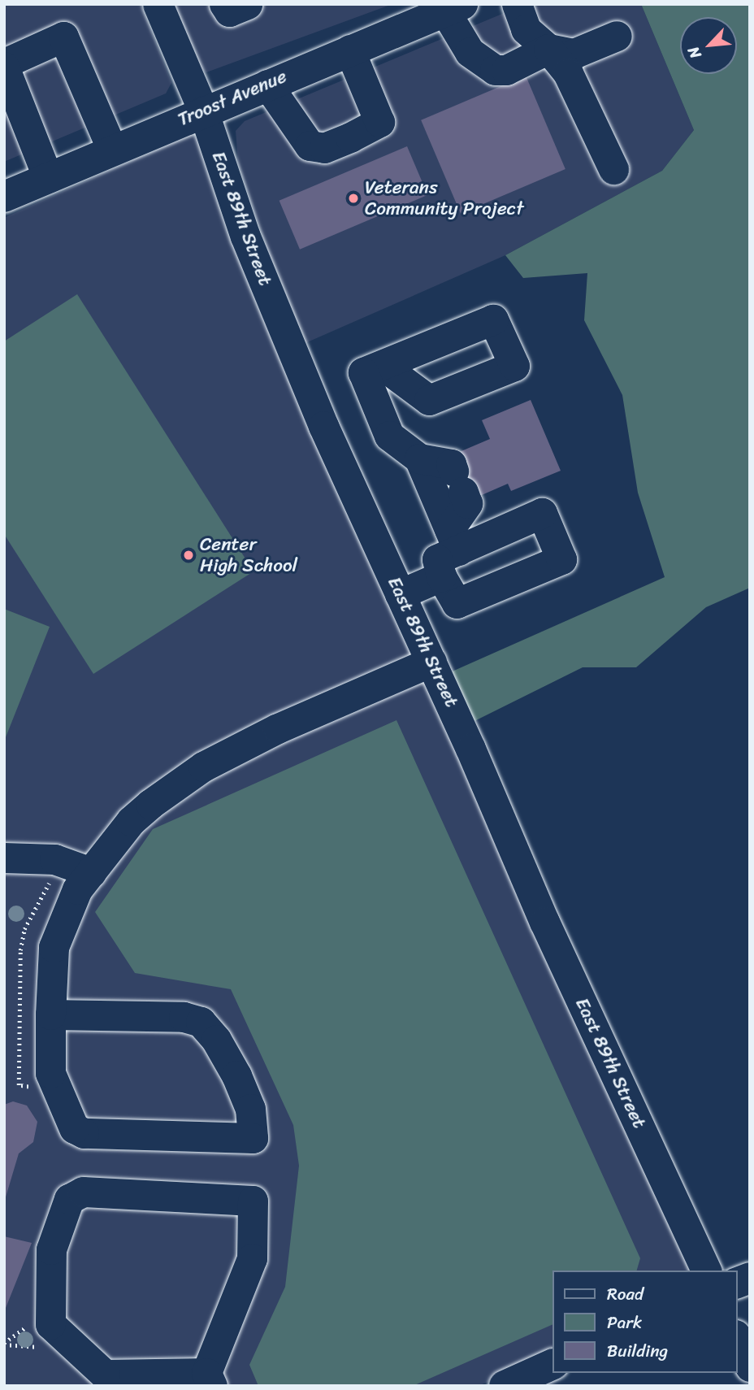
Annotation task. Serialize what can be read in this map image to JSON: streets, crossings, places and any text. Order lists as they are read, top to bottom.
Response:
{
  "streets": {
    "main road": ["Troost Avenue"],
    "street": ["East 89th Street"]
  },
  "crossings": [
    ["Troost Avenue", "East 89th Street"]
  ],
  "places": ["Veterans Community Project", "Center High School"],
  "legend": ["Road", "Park", "Building"],
  "north": "bottom left"
}
